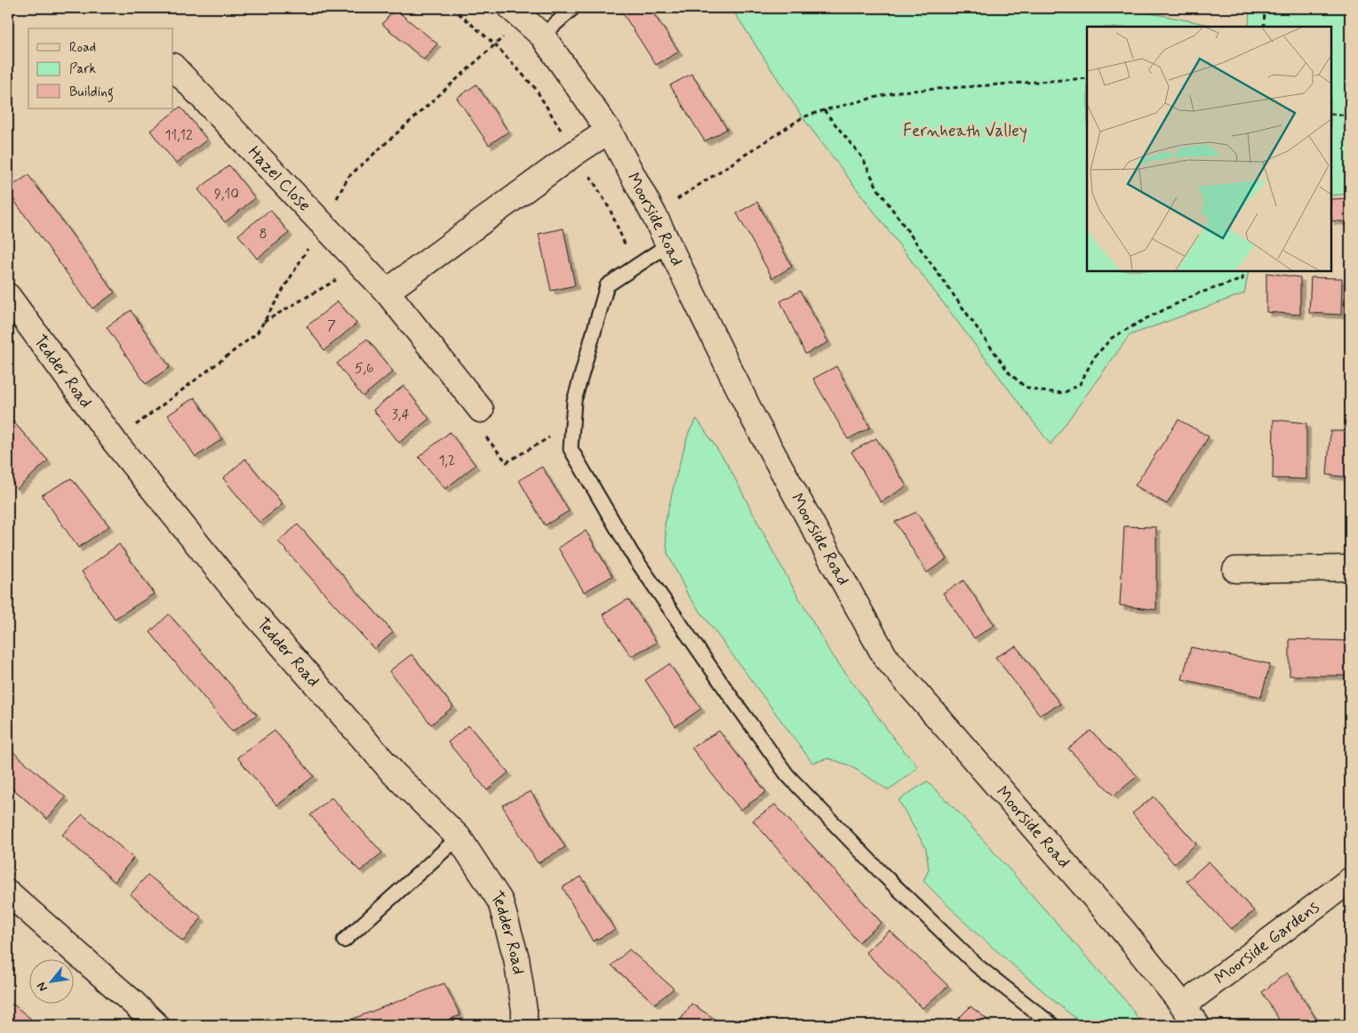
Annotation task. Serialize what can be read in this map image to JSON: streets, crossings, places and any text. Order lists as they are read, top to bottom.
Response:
{
  "streets": {
    "street": [
      "Hazel Close",
      "Moorside Road",
      "Tedder Road",
      "Moorside Gardens"
    ]
  },
  "crossings": [
    ["Moorside Road", "Moorside Gardens"]
  ],
  "parks": ["Fernheath Valley"],
  "house_numbers": [
    "11,12",
    "9,10",
    "8",
    "7",
    "5,6",
    "3,4",
    "1,2"
  ],
  "legend": ["Road", "Park", "Building"],
  "north": "bottom left"
}
